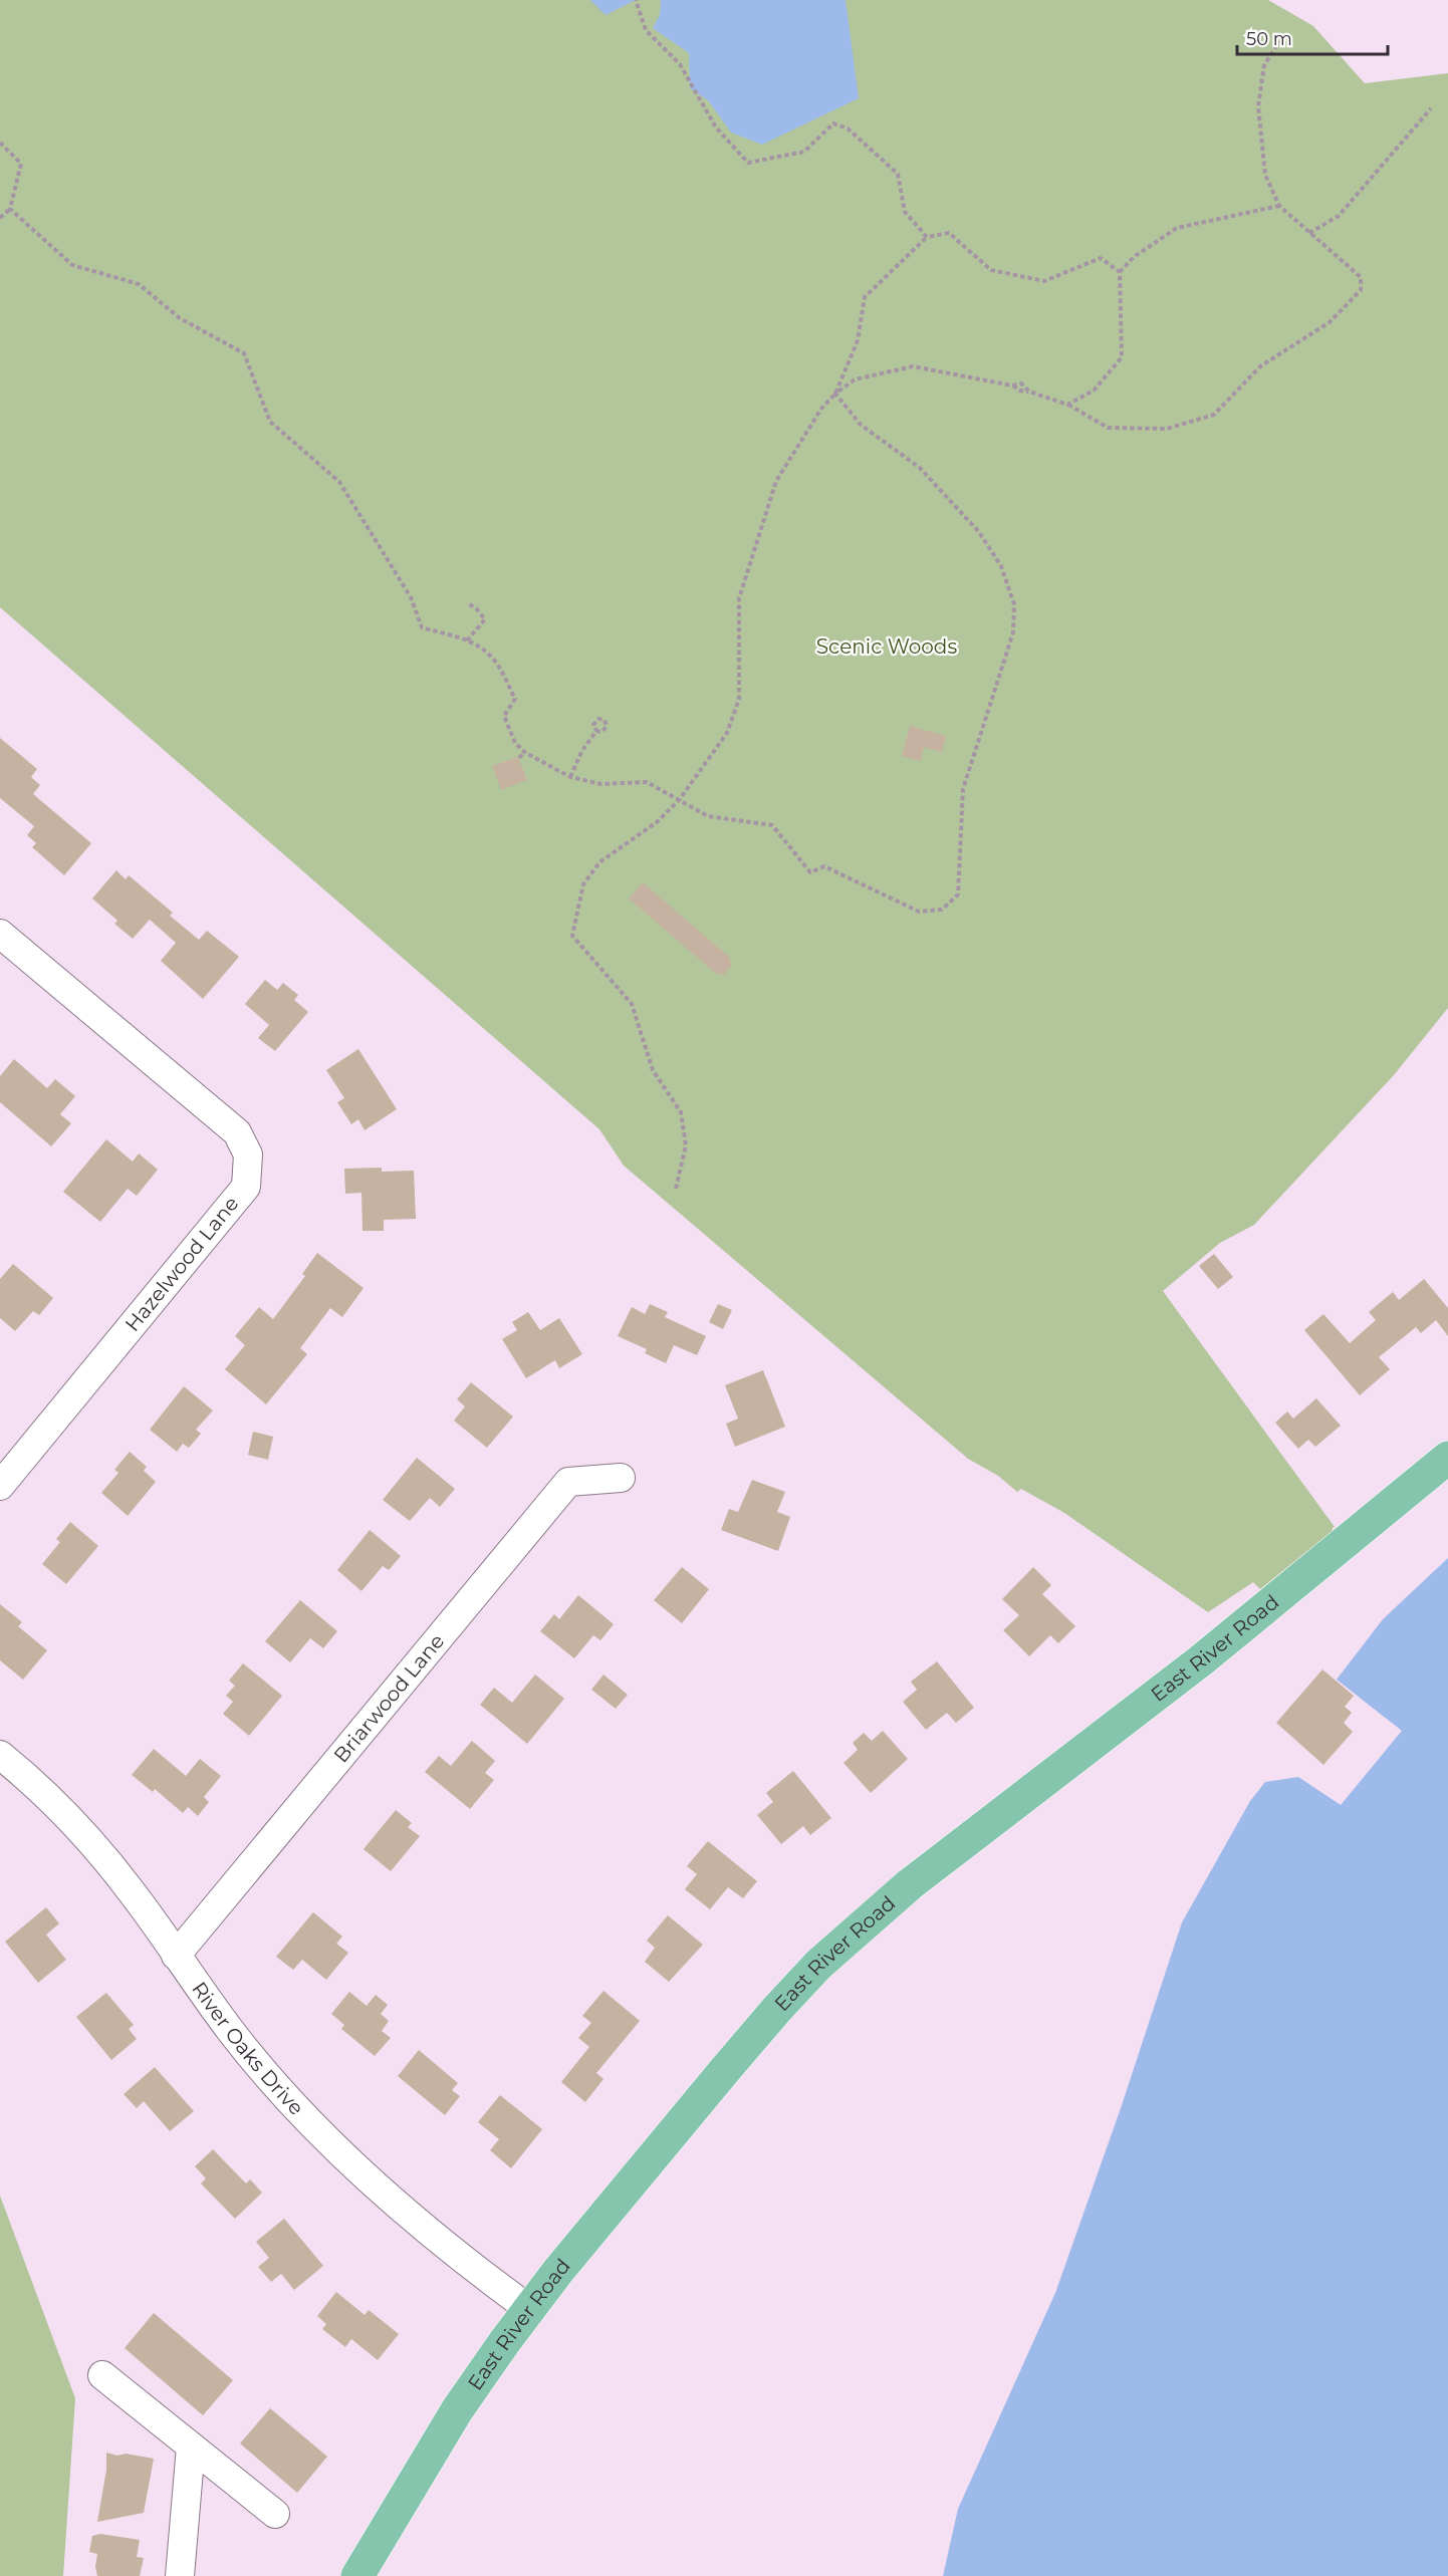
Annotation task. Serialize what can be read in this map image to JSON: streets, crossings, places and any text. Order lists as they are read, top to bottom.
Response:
{
  "streets": {
    "main road": ["East River Road"],
    "street": ["Hazelwood Lane", "Briarwood Lane", "River Oaks Drive"]
  },
  "crossings": [
    ["East River Road", "River Oaks Drive"],
    ["Briarwood Lane", "River Oaks Drive"]
  ],
  "parks": ["Scenic Woods"],
  "scale_bar": "50 m"
}
